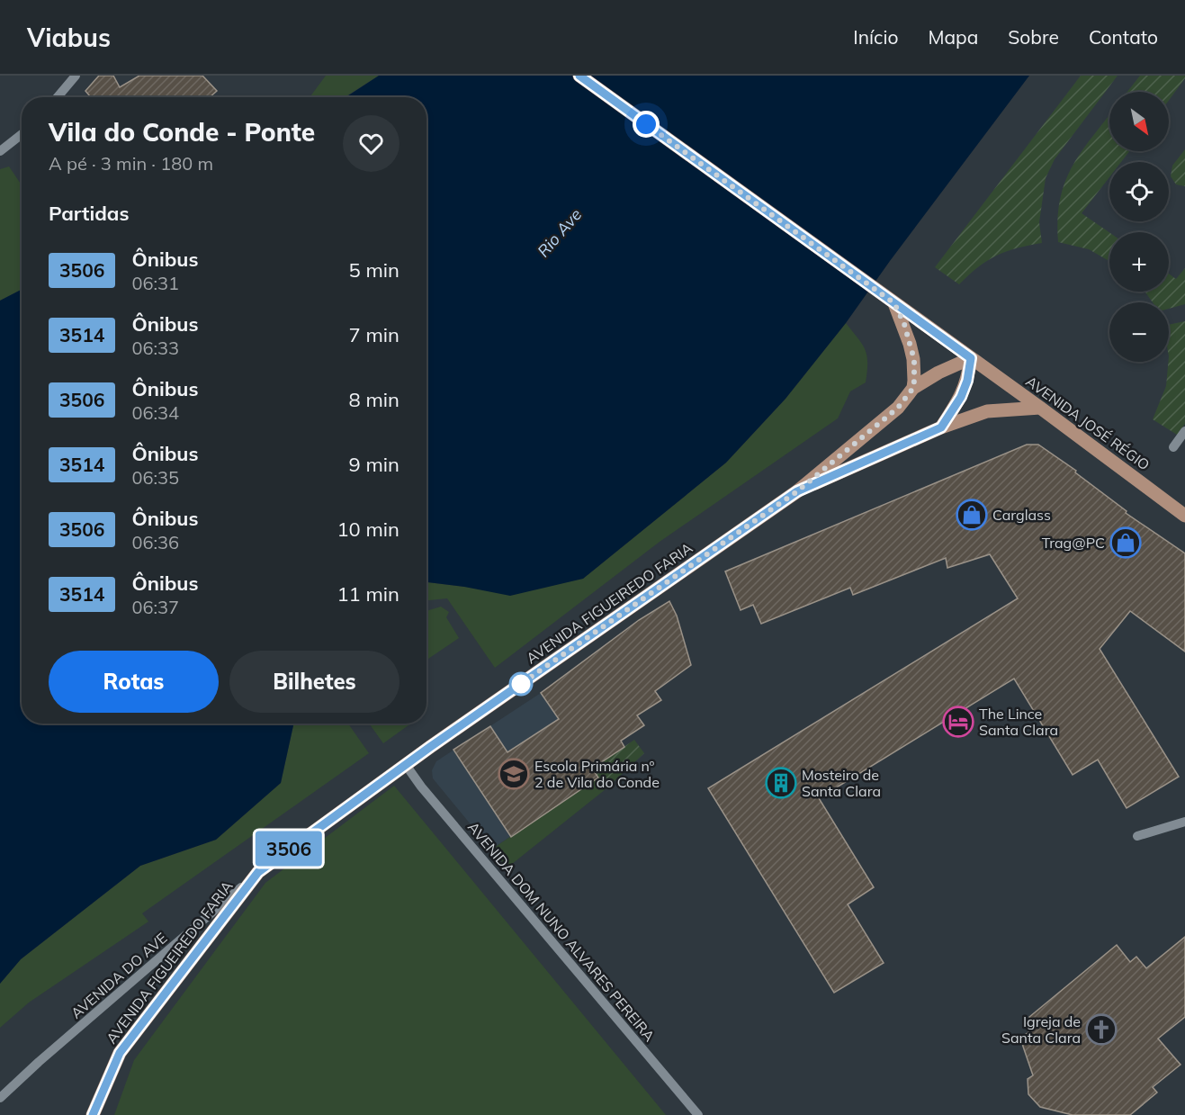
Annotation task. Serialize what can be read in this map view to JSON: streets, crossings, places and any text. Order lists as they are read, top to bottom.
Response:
{
  "streets": {
    "main road": ["AVENIDA JOSÉ RÉGIO", "AVENIDA FIGUEIREDO FARIA"],
    "street": ["AVENIDA DOM NUNO ALVARES PEREIRA", "AVENIDA DO AVE"]
  },
  "crossings": [
    ["AVENIDA JOSÉ RÉGIO", "AVENIDA FIGUEIREDO FARIA"],
    ["AVENIDA FIGUEIREDO FARIA", "AVENIDA DOM NUNO ALVARES PEREIRA"],
    ["AVENIDA FIGUEIREDO FARIA", "AVENIDA DO AVE"]
  ],
  "water": ["Rio Ave"],
  "places": {
    "shop": ["Carglass", "Trag@PC"],
    "hotel": ["The Lince Santa Clara"],
    "school or university": ["Escola Primária nº 2 de Vila do Conde"],
    "building": ["Mosteiro de Santa Clara"],
    "church": ["Igreja de Santa Clara"]
  },
  "lines": ["bus line 3506"],
  "north": "bottom right",
  "page": {
    "header": "Viabus",
    "nav": [
      "Início",
      "Mapa",
      "Sobre",
      "Contato"
    ],
    "on_map": "3506",
    "map_buttons": ["+", "−"],
    "heading": [
      ["Vila do Conde - Ponte", "A pé · 3 min · 180 m"],
      "Partidas"
    ],
    "list": [
      {
        "mark": "3506",
        "name": "Ônibus",
        "note": "06:31",
        "value": "5 min"
      },
      {
        "mark": "3514",
        "name": "Ônibus",
        "note": "06:33",
        "value": "7 min"
      },
      {
        "mark": "3506",
        "name": "Ônibus",
        "note": "06:34",
        "value": "8 min"
      },
      {
        "mark": "3514",
        "name": "Ônibus",
        "note": "06:35",
        "value": "9 min"
      },
      {
        "mark": "3506",
        "name": "Ônibus",
        "note": "06:36",
        "value": "10 min"
      },
      {
        "mark": "3514",
        "name": "Ônibus",
        "note": "06:37",
        "value": "11 min"
      }
    ],
    "buttons": ["Rotas", "Bilhetes"]
  }
}
